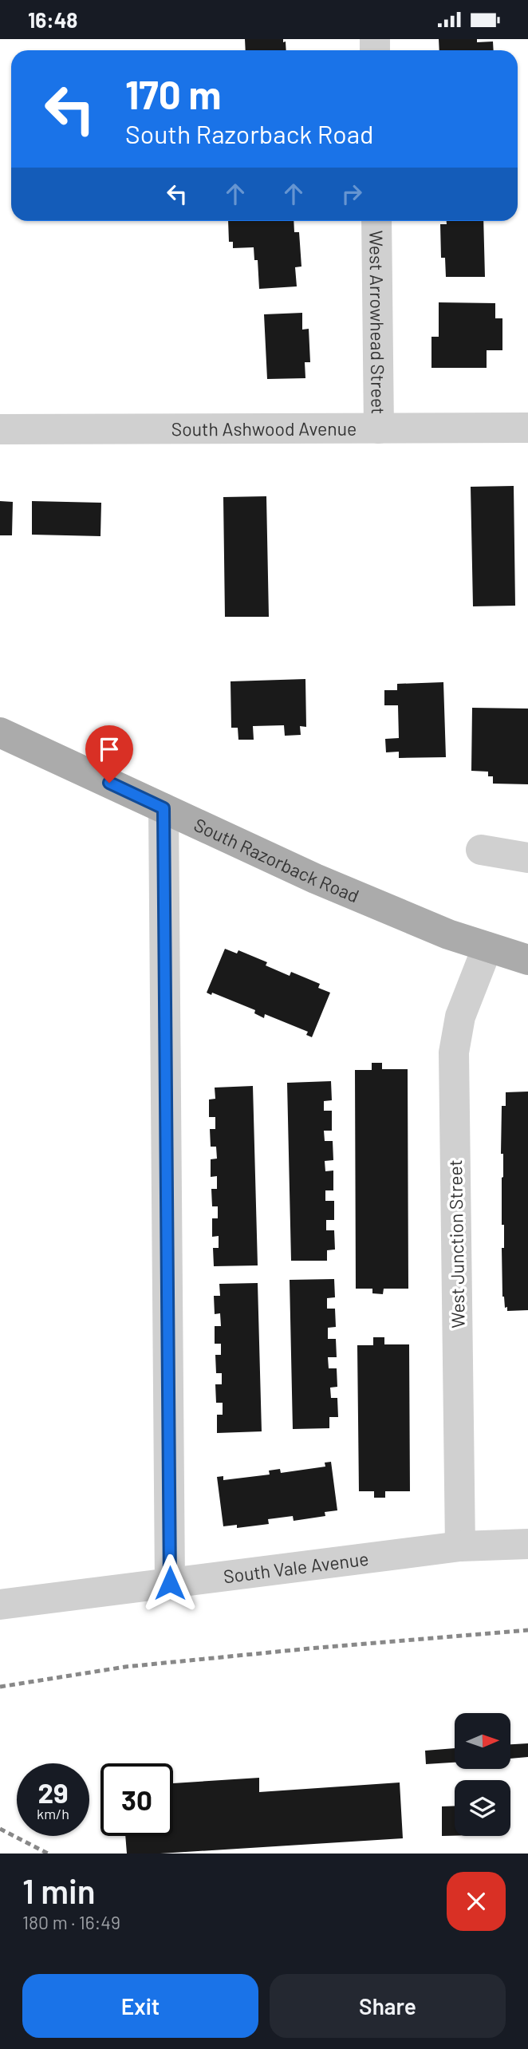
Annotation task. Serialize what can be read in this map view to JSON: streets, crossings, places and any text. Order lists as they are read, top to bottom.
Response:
{
  "streets": {
    "main road": ["South Razorback Road"],
    "street": [
      "West Arrowhead Street",
      "South Ashwood Avenue",
      "West Junction Street",
      "South Vale Avenue"
    ]
  },
  "crossings": [
    ["West Arrowhead Street", "South Ashwood Avenue"],
    ["South Razorback Road", "West Junction Street"],
    ["West Junction Street", "South Vale Avenue"]
  ],
  "north": "right",
  "page": {
    "status": "16:48",
    "turn": ["170 m", "South Razorback Road"],
    "speed": "29 km/h",
    "limit": "30",
    "heading": ["1 min", "180 m · 16:49"],
    "buttons": ["Exit", "Share"]
  }
}
